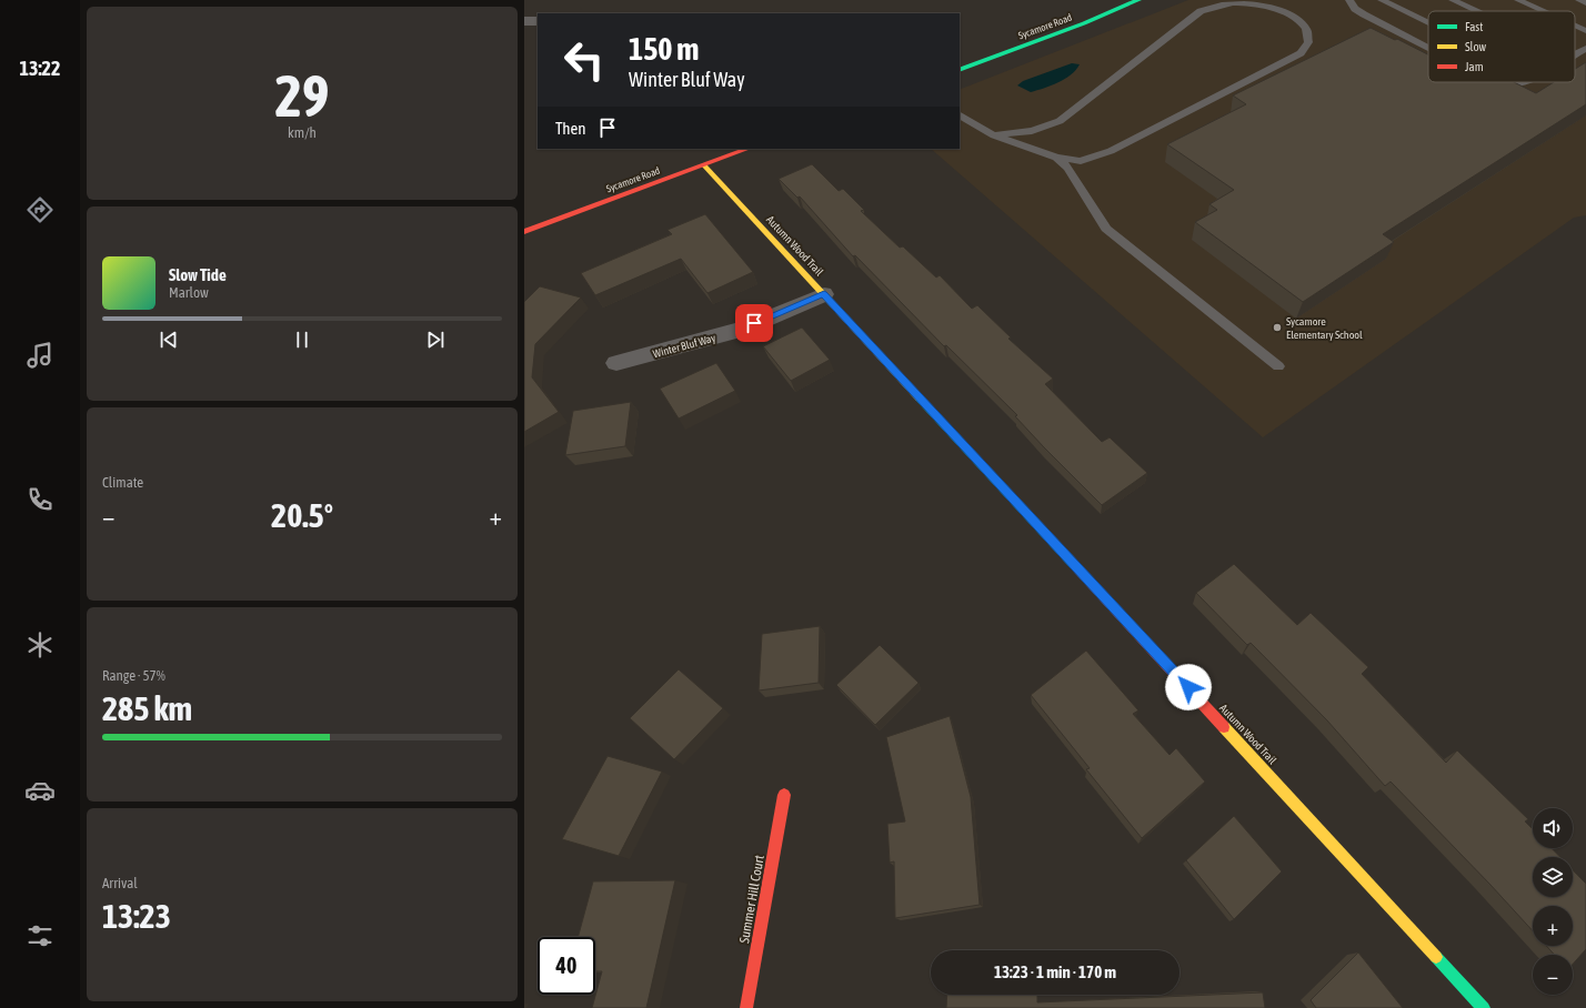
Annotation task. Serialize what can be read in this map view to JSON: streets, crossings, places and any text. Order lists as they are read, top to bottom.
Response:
{
  "streets": {
    "street": [
      "Sycamore Road",
      "Autumn Wood Trail",
      "Winter Bluf Way",
      "Summer Hill Court"
    ]
  },
  "crossings": [
    ["Sycamore Road", "Autumn Wood Trail"],
    ["Autumn Wood Trail", "Winter Bluf Way"]
  ],
  "places": ["Sycamore Elementary School"],
  "legend": ["Fast", "Slow", "Jam"],
  "page": {
    "tabs": "13:22",
    "tile": [
      ["29", "km/h"],
      "Climate",
      ["Range · 57%", "285 km"],
      ["Arrival", "13:23"]
    ],
    "turn": ["150 m", "Winter Bluf Way"],
    "then": "Then",
    "song": ["Slow Tide", "Marlow"],
    "heat": ["−", "20.5°", "+"],
    "map_buttons": ["+", "−"],
    "limit": "40",
    "trip": "13:23 · 1 min · 170 m"
  }
}
